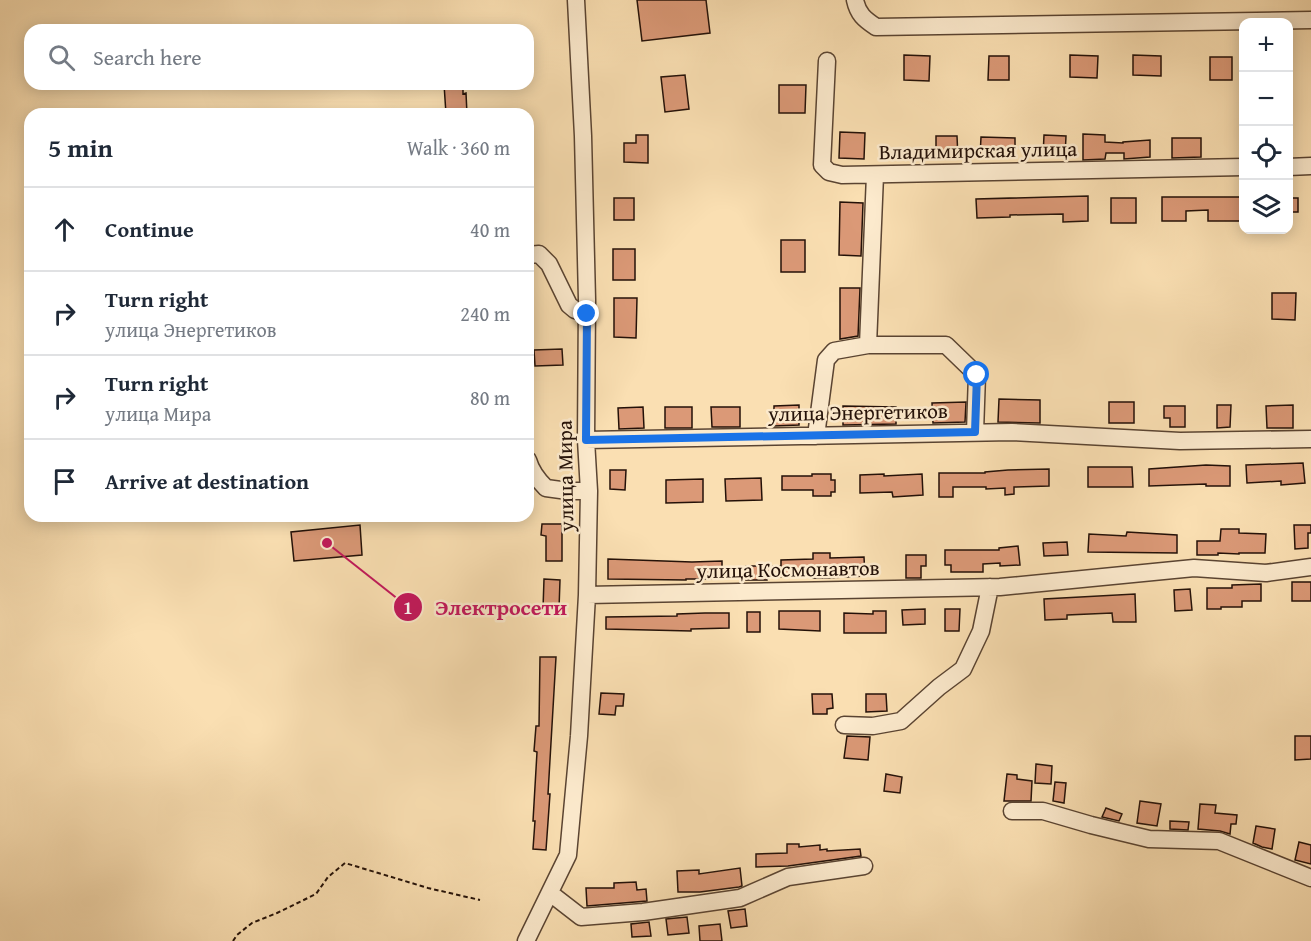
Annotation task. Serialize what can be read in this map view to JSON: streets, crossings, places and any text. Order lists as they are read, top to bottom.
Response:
{
  "streets": {
    "street": [
      "Владимирская улица",
      "улица Энергетиков",
      "улица Мира",
      "улица Космонавтов"
    ]
  },
  "crossings": [
    ["улица Энергетиков", "улица Мира"],
    ["улица Мира", "улица Космонавтов"]
  ],
  "places": ["Электросети"],
  "page": {
    "map_buttons": ["+", "−"],
    "search": "Search here",
    "heading": ["5 min", "Walk · 360 m"],
    "list": [
      ["Continue", "40 m"],
      ["Turn right", "улица Энергетиков", "240 m"],
      ["Turn right", "улица Мира", "80 m"],
      "Arrive at destination"
    ]
  }
}
